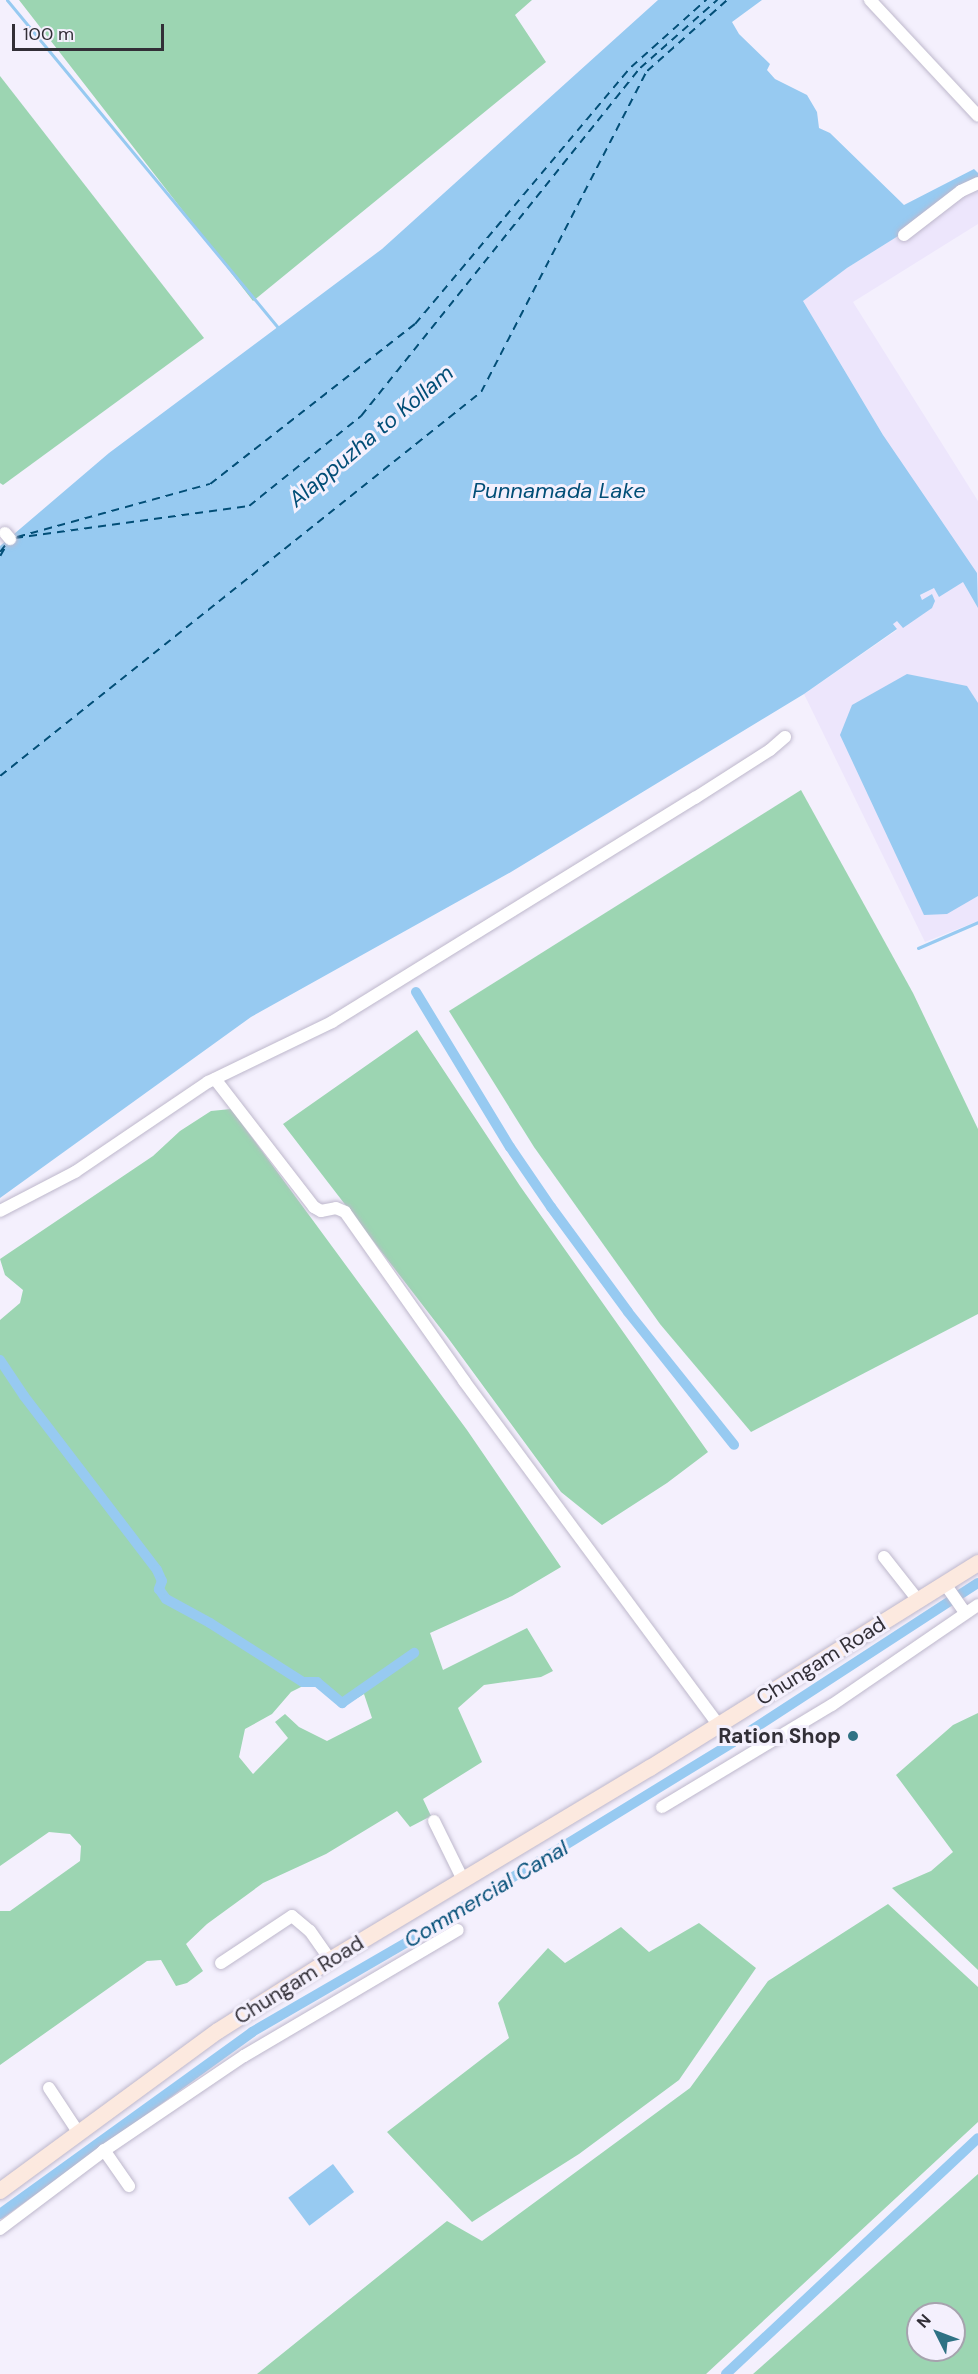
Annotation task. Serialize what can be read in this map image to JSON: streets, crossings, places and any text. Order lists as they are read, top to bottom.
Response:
{
  "streets": {
    "main road": ["Chungam Road"]
  },
  "water": ["Alappuzha to Kollam", "Punnamada Lake", "Commercial Canal"],
  "places": ["Ration Shop"],
  "scale_bar": "100 m",
  "north": "top left"
}
